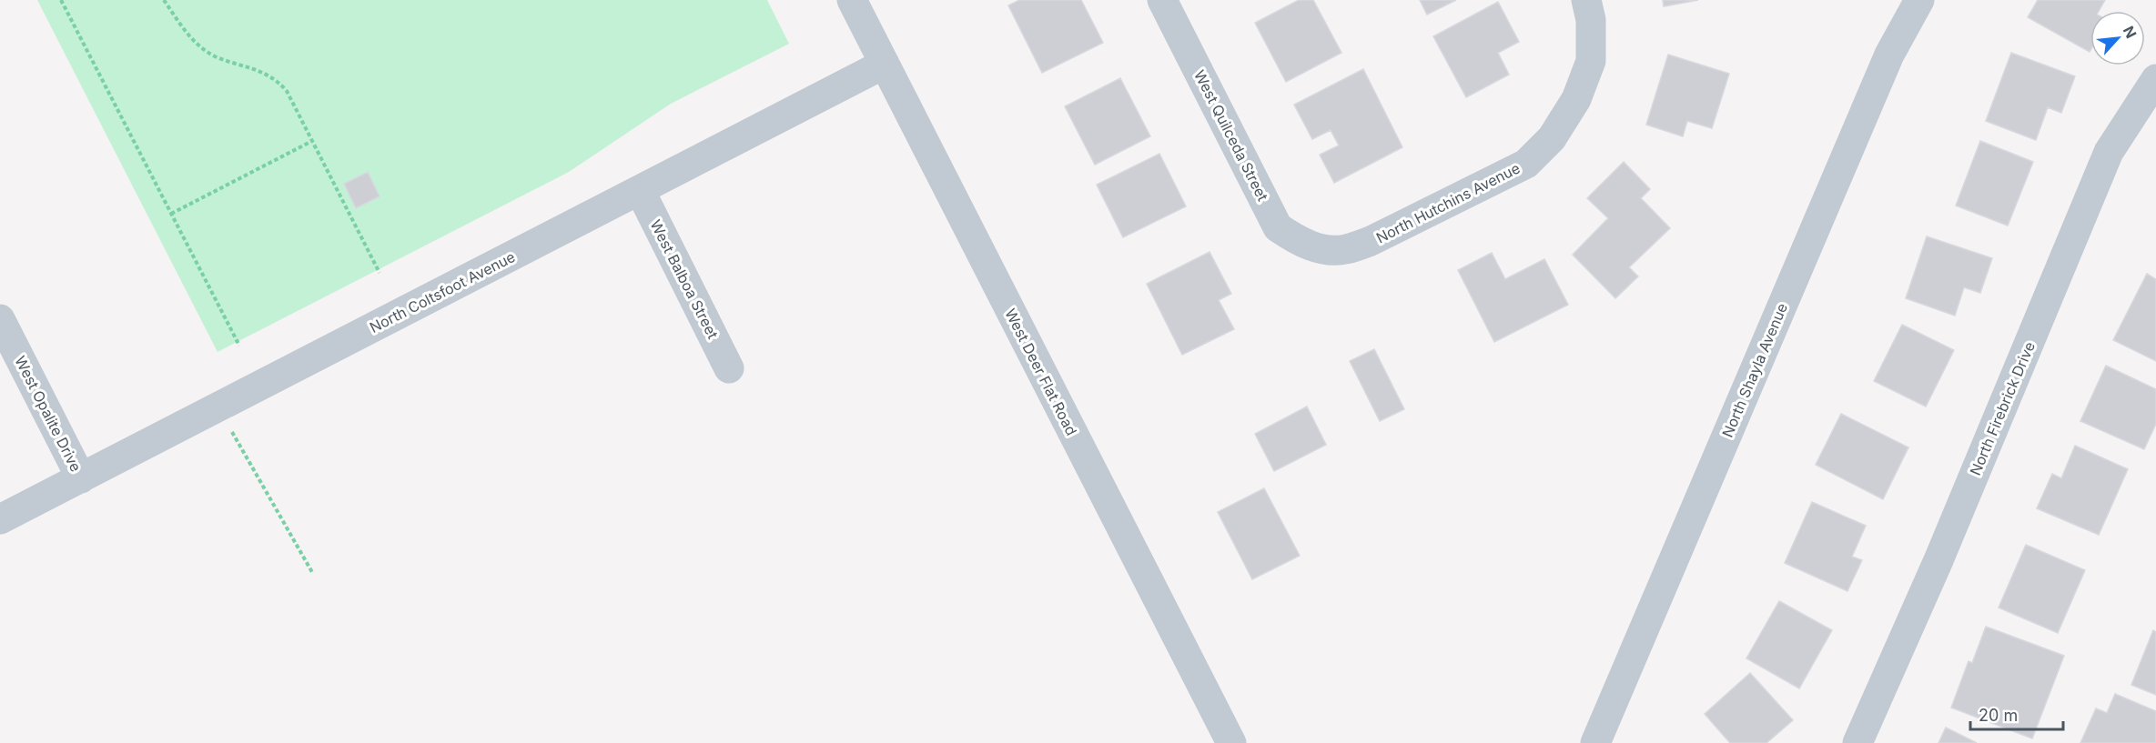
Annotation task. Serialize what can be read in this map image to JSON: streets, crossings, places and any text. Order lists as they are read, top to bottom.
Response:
{
  "streets": {
    "street": [
      "West Quilceda Street",
      "North Hutchins Avenue",
      "West Balboa Street",
      "North Coltsfoot Avenue",
      "North Shayla Avenue",
      "West Deer Flat Road",
      "North Firebrick Drive",
      "West Opalite Drive"
    ]
  },
  "crossings": [
    ["West Quilceda Street", "North Hutchins Avenue"],
    ["West Balboa Street", "North Coltsfoot Avenue"],
    ["North Coltsfoot Avenue", "West Deer Flat Road"],
    ["North Coltsfoot Avenue", "West Opalite Drive"]
  ],
  "scale_bar": "20 m",
  "north": "top right"
}
